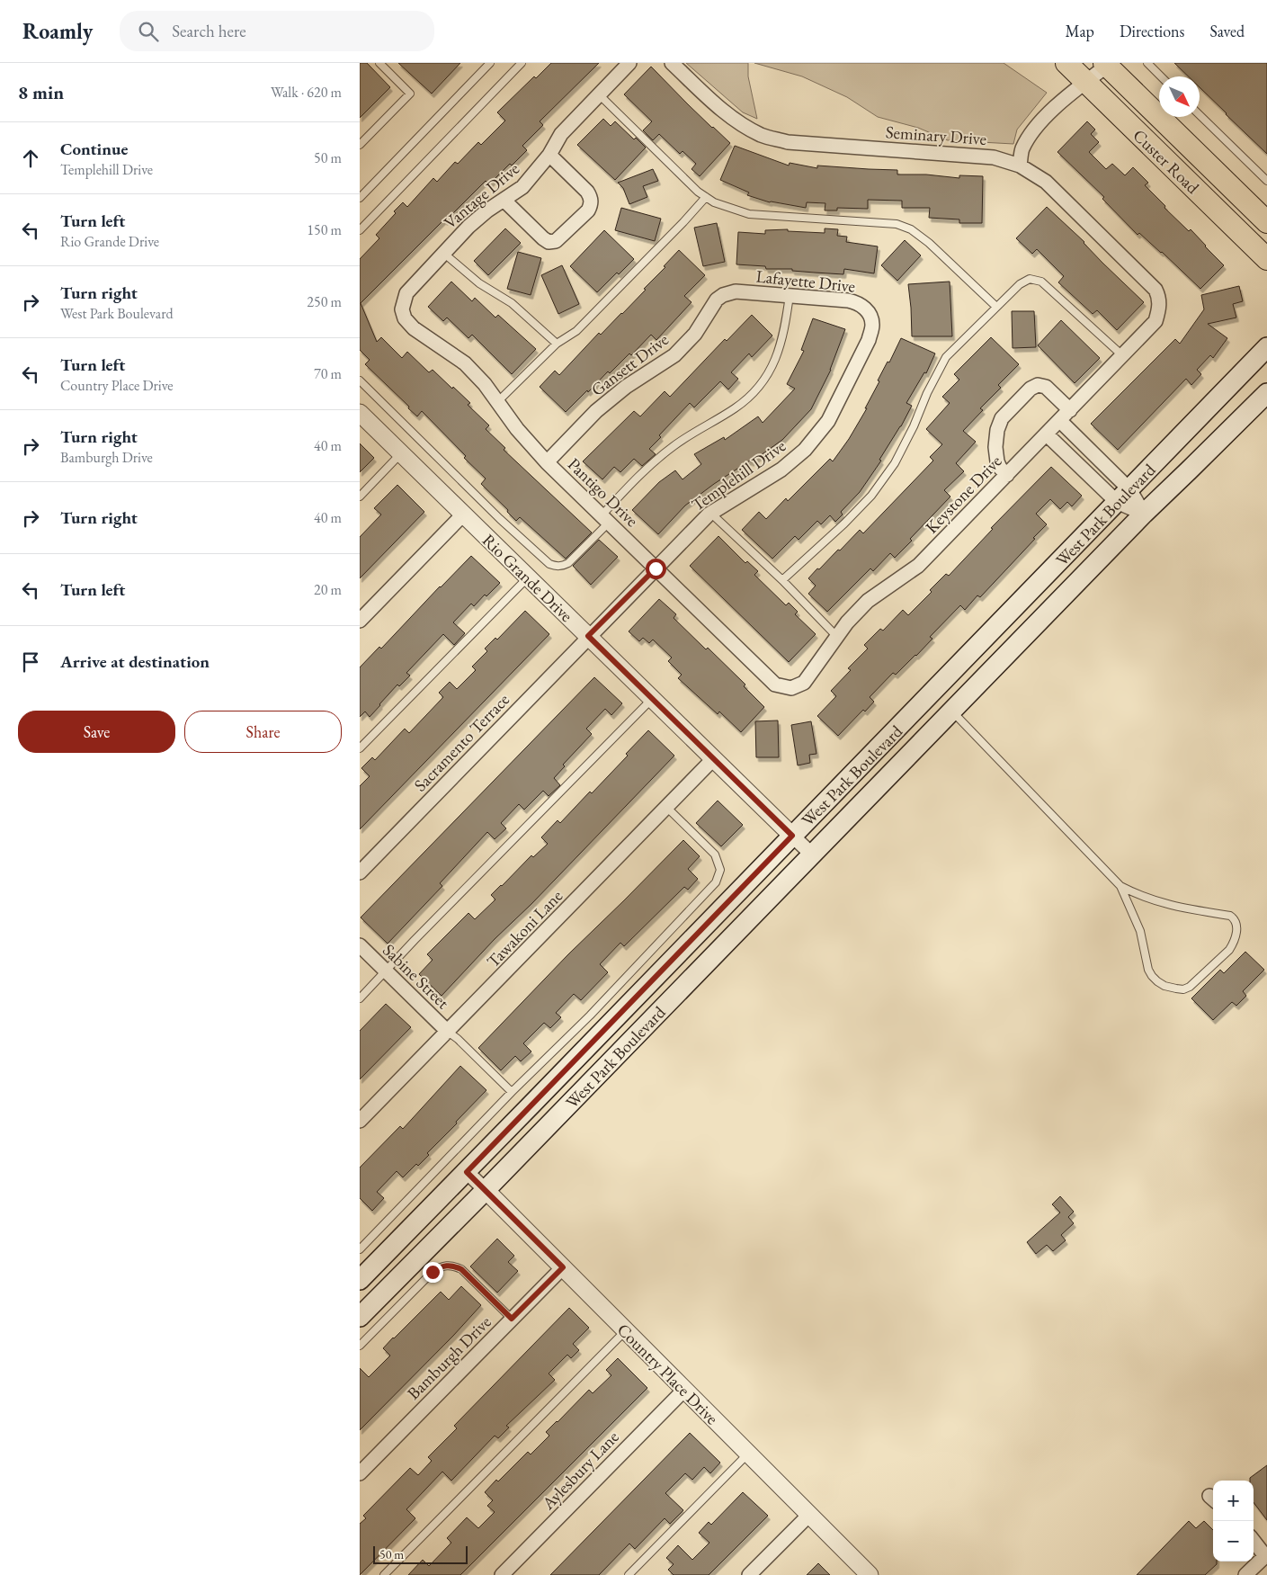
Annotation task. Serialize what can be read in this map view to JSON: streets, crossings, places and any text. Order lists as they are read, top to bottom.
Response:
{
  "streets": {
    "main road": ["Custer Road", "West Park Boulevard"],
    "street": [
      "Seminary Drive",
      "Vantage Drive",
      "Lafayette Drive",
      "Gansett Drive",
      "Templehill Drive",
      "Pantigo Drive",
      "Keystone Drive",
      "Rio Grande Drive",
      "Sacramento Terrace",
      "Tawakoni Lane",
      "Sabine Street",
      "Bamburgh Drive",
      "Country Place Drive",
      "Aylesbury Lane"
    ]
  },
  "crossings": [
    ["Seminary Drive", "Keystone Drive"],
    ["Vantage Drive", "Pantigo Drive"],
    ["Lafayette Drive", "Gansett Drive"],
    ["Lafayette Drive", "Templehill Drive"],
    ["Gansett Drive", "Pantigo Drive"],
    ["Templehill Drive", "Pantigo Drive"],
    ["Templehill Drive", "Rio Grande Drive"],
    ["Templehill Drive", "Sacramento Terrace"],
    ["Pantigo Drive", "Keystone Drive"],
    ["West Park Boulevard", "Rio Grande Drive"],
    ["West Park Boulevard", "Country Place Drive"],
    ["Rio Grande Drive", "Sacramento Terrace"],
    ["Rio Grande Drive", "Tawakoni Lane"],
    ["Tawakoni Lane", "Sabine Street"],
    ["Bamburgh Drive", "Country Place Drive"],
    ["Country Place Drive", "Aylesbury Lane"]
  ],
  "scale_bar": "50 m",
  "north": "bottom right",
  "page": {
    "header": "Roamly",
    "search": "Search here",
    "nav": ["Map", "Directions", "Saved"],
    "heading": ["8 min", "Walk · 620 m"],
    "list": [
      ["Continue", "Templehill Drive", "50 m"],
      ["Turn left", "Rio Grande Drive", "150 m"],
      ["Turn right", "West Park Boulevard", "250 m"],
      ["Turn left", "Country Place Drive", "70 m"],
      ["Turn right", "Bamburgh Drive", "40 m"],
      ["Turn right", "40 m"],
      ["Turn left", "20 m"],
      "Arrive at destination"
    ],
    "buttons": ["Save", "Share"],
    "map_buttons": ["+", "−"],
    "scale": "50 m"
  }
}
